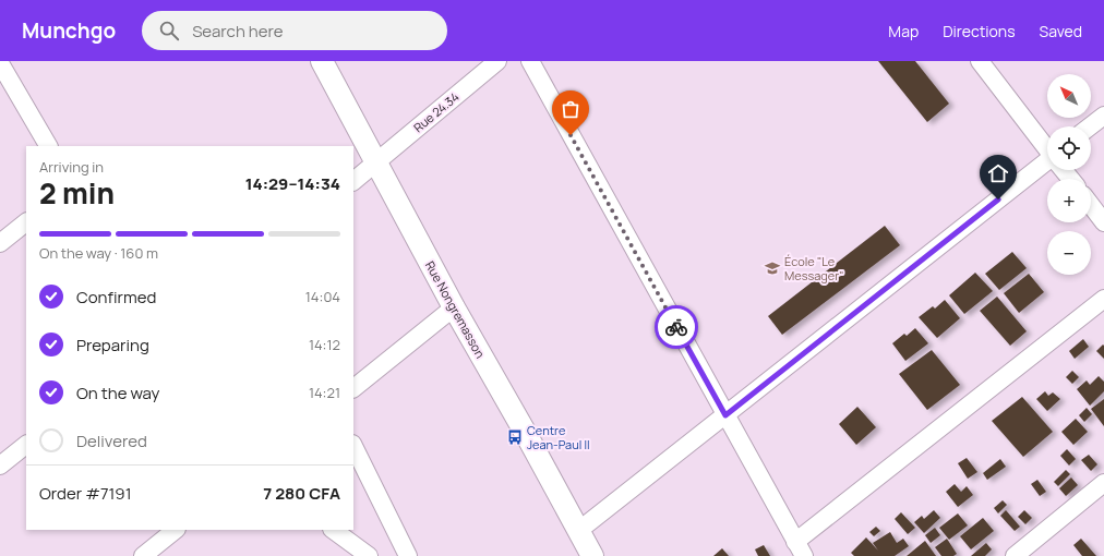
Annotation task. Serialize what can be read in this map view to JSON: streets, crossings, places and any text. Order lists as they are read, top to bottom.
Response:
{
  "streets": {
    "street": ["Rue 24.34", "Rue Nongremasson"]
  },
  "crossings": [
    ["Rue 24.34", "Rue Nongremasson"]
  ],
  "places": {
    "school or university": ["École \"Le Messager\""],
    "bus stop": ["Centre Jean-Paul II"]
  },
  "north": "top left",
  "page": {
    "header": "Munchgo",
    "search": "Search here",
    "nav": ["Map", "Directions", "Saved"],
    "map_buttons": ["+", "−"],
    "heading": ["2 min", "Arriving in", "14:29–14:34"],
    "panel": ["Order #7191", "7 280 CFA"],
    "bar": "On the way · 160 m",
    "list": [
      ["Confirmed", "14:04"],
      ["Preparing", "14:12"],
      ["On the way", "14:21"],
      "Delivered"
    ]
  }
}
